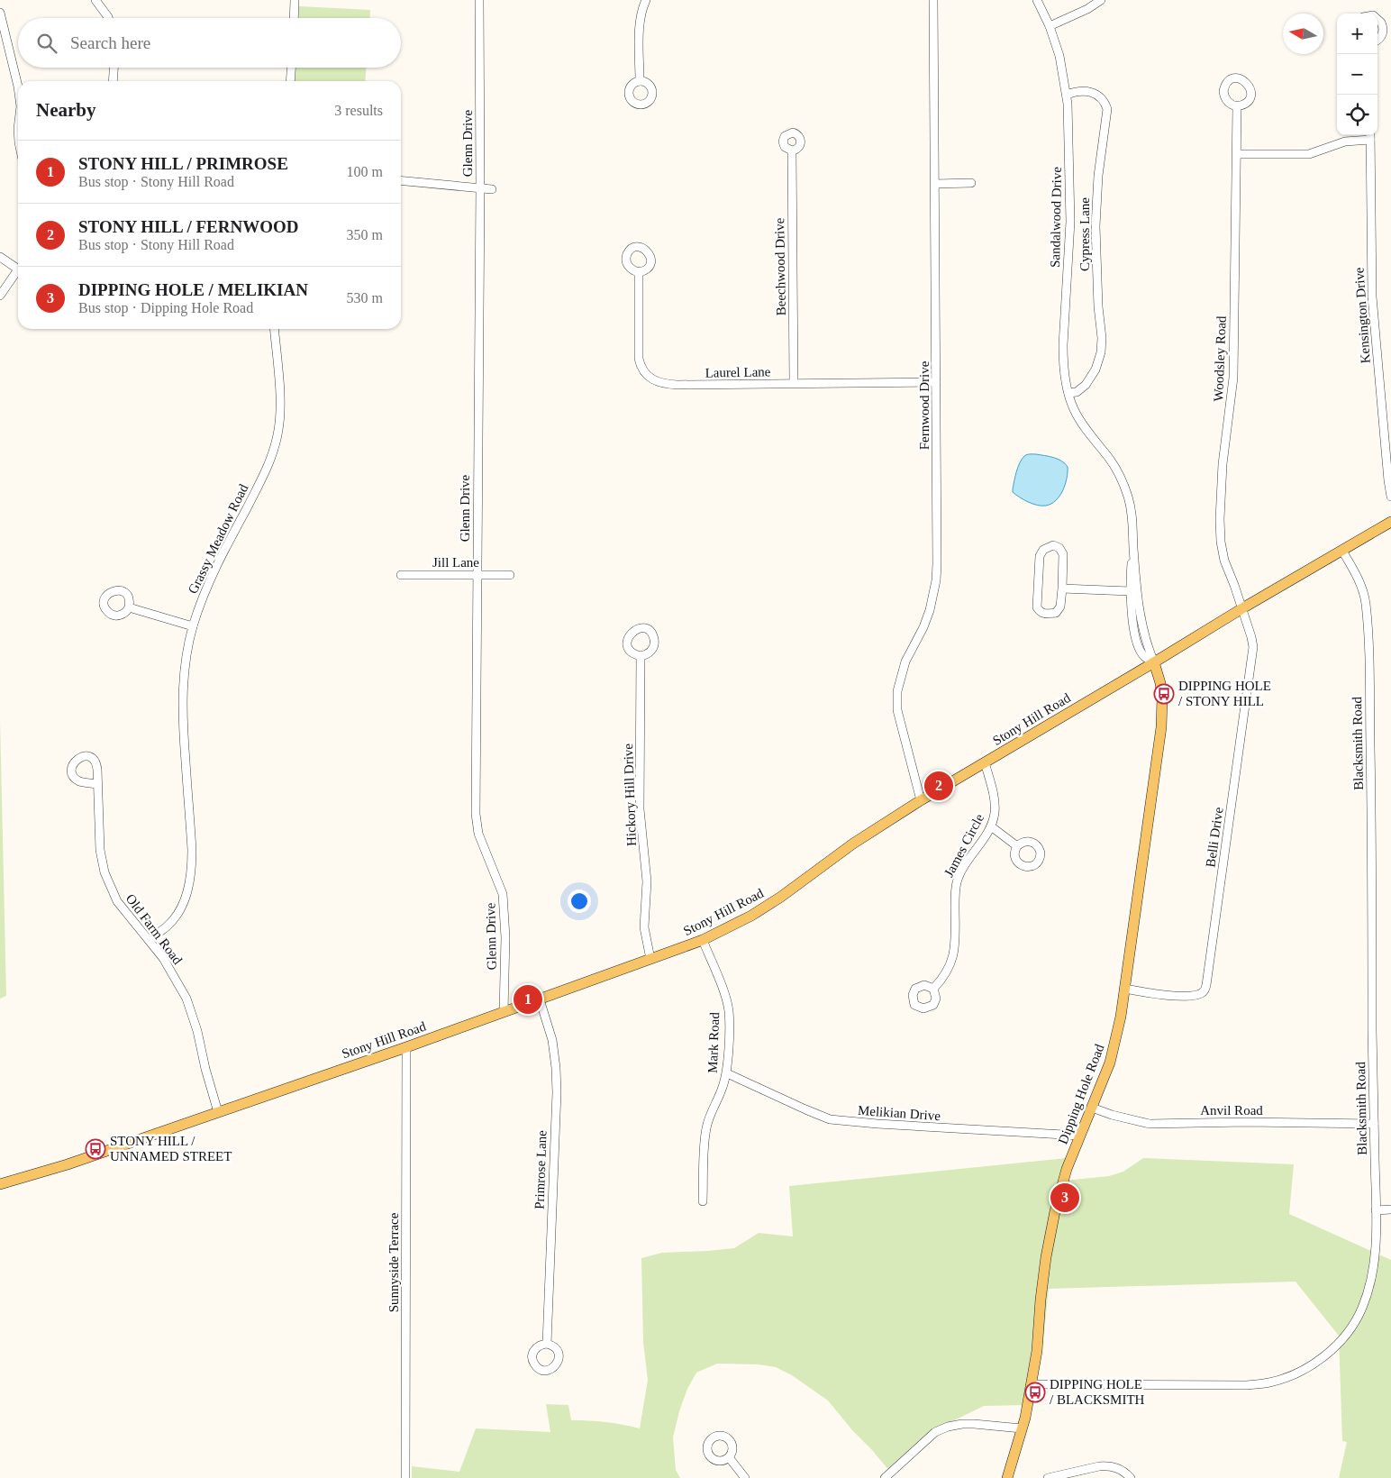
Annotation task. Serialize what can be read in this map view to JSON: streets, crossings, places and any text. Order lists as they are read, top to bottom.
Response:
{
  "streets": {
    "main road": ["Stony Hill Road", "Dipping Hole Road"],
    "street": [
      "Glenn Drive",
      "Sandalwood Drive",
      "Cypress Lane",
      "Beechwood Drive",
      "Kensington Drive",
      "Woodsley Road",
      "Laurel Lane",
      "Fernwood Drive",
      "Grassy Meadow Road",
      "Jill Lane",
      "Blacksmith Road",
      "Hickory Hill Drive",
      "Belli Drive",
      "James Circle",
      "Old Farm Road",
      "Mark Road",
      "Anvil Road",
      "Melikian Drive",
      "Primrose Lane",
      "Sunnyside Terrace"
    ]
  },
  "crossings": [
    ["Glenn Drive", "Jill Lane"],
    ["Glenn Drive", "Stony Hill Road"],
    ["Sandalwood Drive", "Cypress Lane"],
    ["Beechwood Drive", "Laurel Lane"],
    ["Woodsley Road", "Stony Hill Road"],
    ["Woodsley Road", "Belli Drive"],
    ["Laurel Lane", "Fernwood Drive"],
    ["Fernwood Drive", "Stony Hill Road"],
    ["Grassy Meadow Road", "Old Farm Road"],
    ["Stony Hill Road", "Blacksmith Road"],
    ["Stony Hill Road", "Hickory Hill Drive"],
    ["Stony Hill Road", "Belli Drive"],
    ["Stony Hill Road", "James Circle"],
    ["Stony Hill Road", "Old Farm Road"],
    ["Stony Hill Road", "Mark Road"],
    ["Stony Hill Road", "Dipping Hole Road"],
    ["Stony Hill Road", "Primrose Lane"],
    ["Stony Hill Road", "Sunnyside Terrace"],
    ["Blacksmith Road", "Dipping Hole Road"],
    ["Blacksmith Road", "Anvil Road"],
    ["Belli Drive", "Dipping Hole Road"],
    ["Mark Road", "Melikian Drive"],
    ["Dipping Hole Road", "Anvil Road"],
    ["Dipping Hole Road", "Melikian Drive"]
  ],
  "places": {
    "bus stop": ["DIPPING HOLE / STONY HILL", "STONY HILL / UNNAMED STREET", "DIPPING HOLE / BLACKSMITH"]
  },
  "north": "left",
  "page": {
    "map_buttons": ["+", "−"],
    "search": "Search here",
    "heading": ["Nearby", "3 results"],
    "list": [
      {
        "mark": "1",
        "name": "STONY HILL / PRIMROSE",
        "note": "Bus stop · Stony Hill Road",
        "value": "100 m"
      },
      {
        "mark": "2",
        "name": "STONY HILL / FERNWOOD",
        "note": "Bus stop · Stony Hill Road",
        "value": "350 m"
      },
      {
        "mark": "3",
        "name": "DIPPING HOLE / MELIKIAN",
        "note": "Bus stop · Dipping Hole Road",
        "value": "530 m"
      }
    ],
    "pins": ["2", "1", "3"]
  }
}
